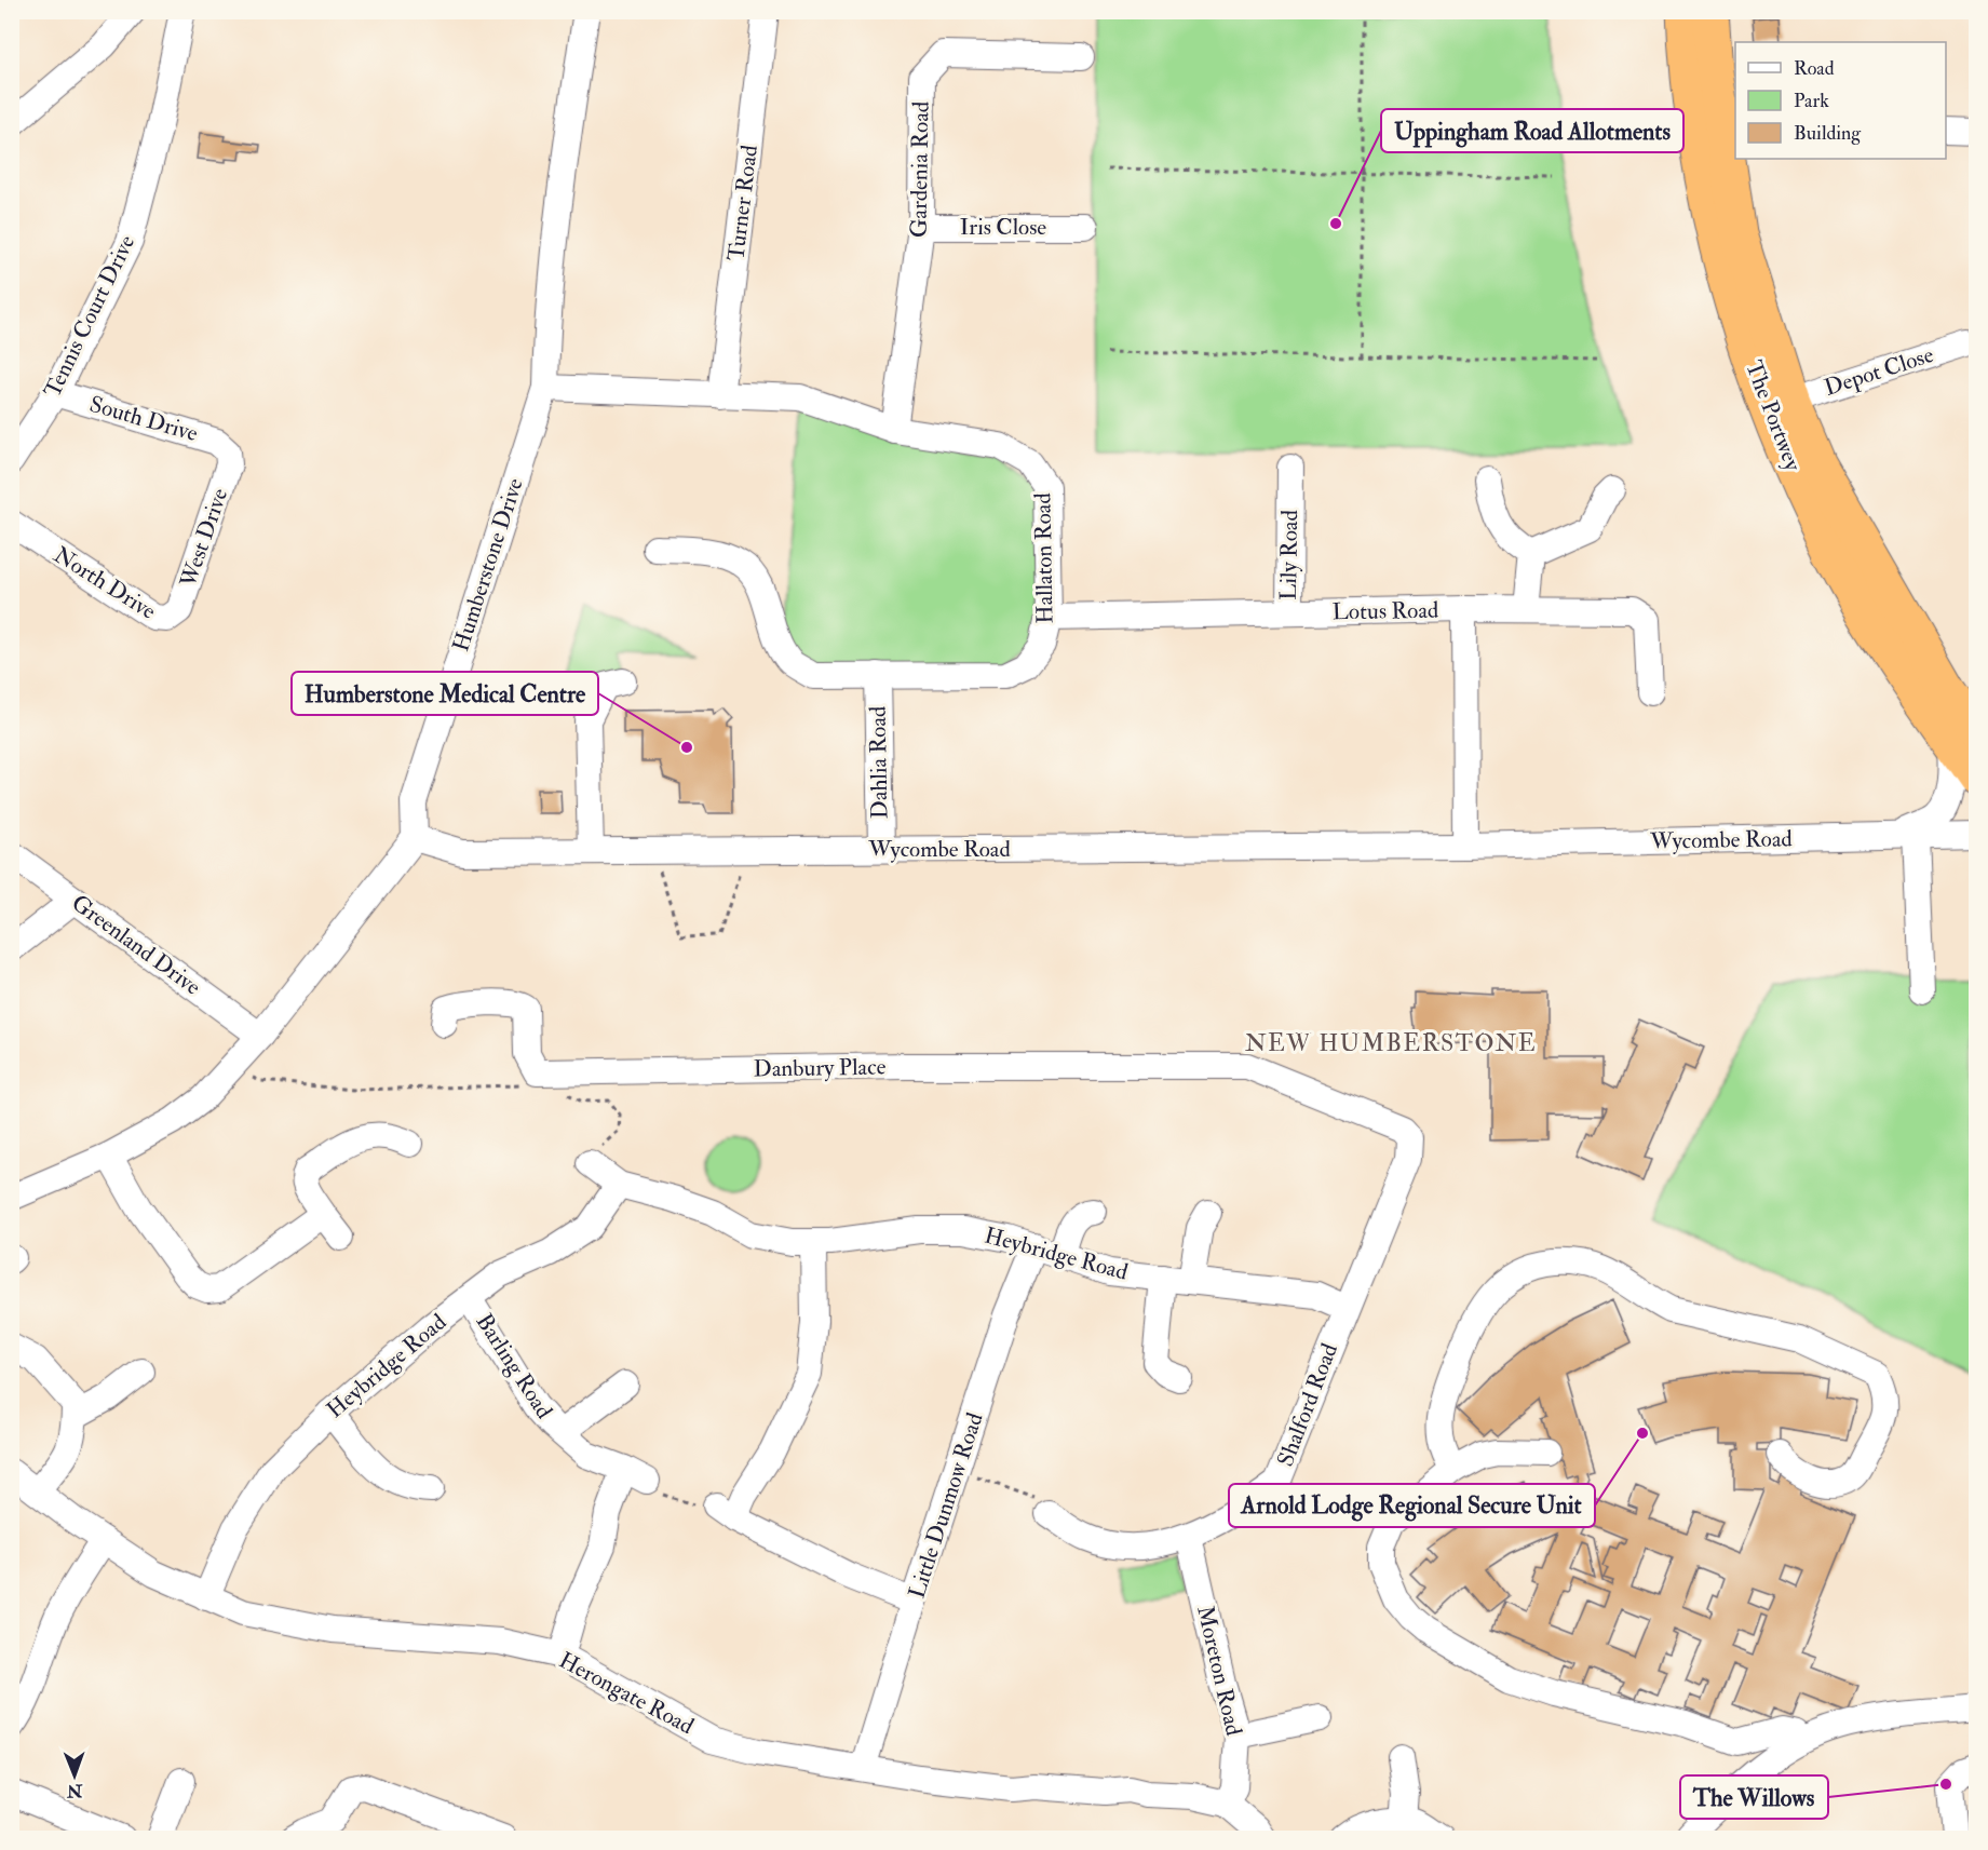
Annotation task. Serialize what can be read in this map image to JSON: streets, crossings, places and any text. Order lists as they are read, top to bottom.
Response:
{
  "streets": {
    "highway": ["The Portwey"],
    "street": [
      "Gardenia Road",
      "Turner Road",
      "Iris Close",
      "Tennis Court Drive",
      "Depot Close",
      "South Drive",
      "West Drive",
      "Lily Road",
      "Hallaton Road",
      "Humberstone Drive",
      "North Drive",
      "Lotus Road",
      "Dahlia Road",
      "Wycombe Road",
      "Greenland Drive",
      "Danbury Place",
      "Heybridge Road",
      "Barling Road",
      "Shalford Road",
      "Little Dunmow Road",
      "Moreton Road",
      "Herongate Road"
    ]
  },
  "crossings": [
    ["Gardenia Road", "Iris Close"],
    ["Gardenia Road", "Hallaton Road"],
    ["Turner Road", "Hallaton Road"],
    ["Tennis Court Drive", "South Drive"],
    ["Depot Close", "The Portwey"],
    ["South Drive", "West Drive"],
    ["West Drive", "North Drive"],
    ["Lily Road", "Lotus Road"],
    ["Hallaton Road", "Humberstone Drive"],
    ["Hallaton Road", "Lotus Road"],
    ["Hallaton Road", "Dahlia Road"],
    ["Humberstone Drive", "Wycombe Road"],
    ["Dahlia Road", "Wycombe Road"],
    ["Danbury Place", "Shalford Road"],
    ["Heybridge Road", "Barling Road"],
    ["Heybridge Road", "Shalford Road"],
    ["Heybridge Road", "Little Dunmow Road"],
    ["Heybridge Road", "Herongate Road"],
    ["Shalford Road", "Moreton Road"],
    ["Little Dunmow Road", "Herongate Road"],
    ["Moreton Road", "Herongate Road"]
  ],
  "districts": ["NEW HUMBERSTONE"],
  "places": [
    "Uppingham Road Allotments",
    "Humberstone Medical Centre",
    "Arnold Lodge Regional Secure Unit",
    "The Willows"
  ],
  "legend": ["Road", "Park", "Building"],
  "north": "bottom"
}
